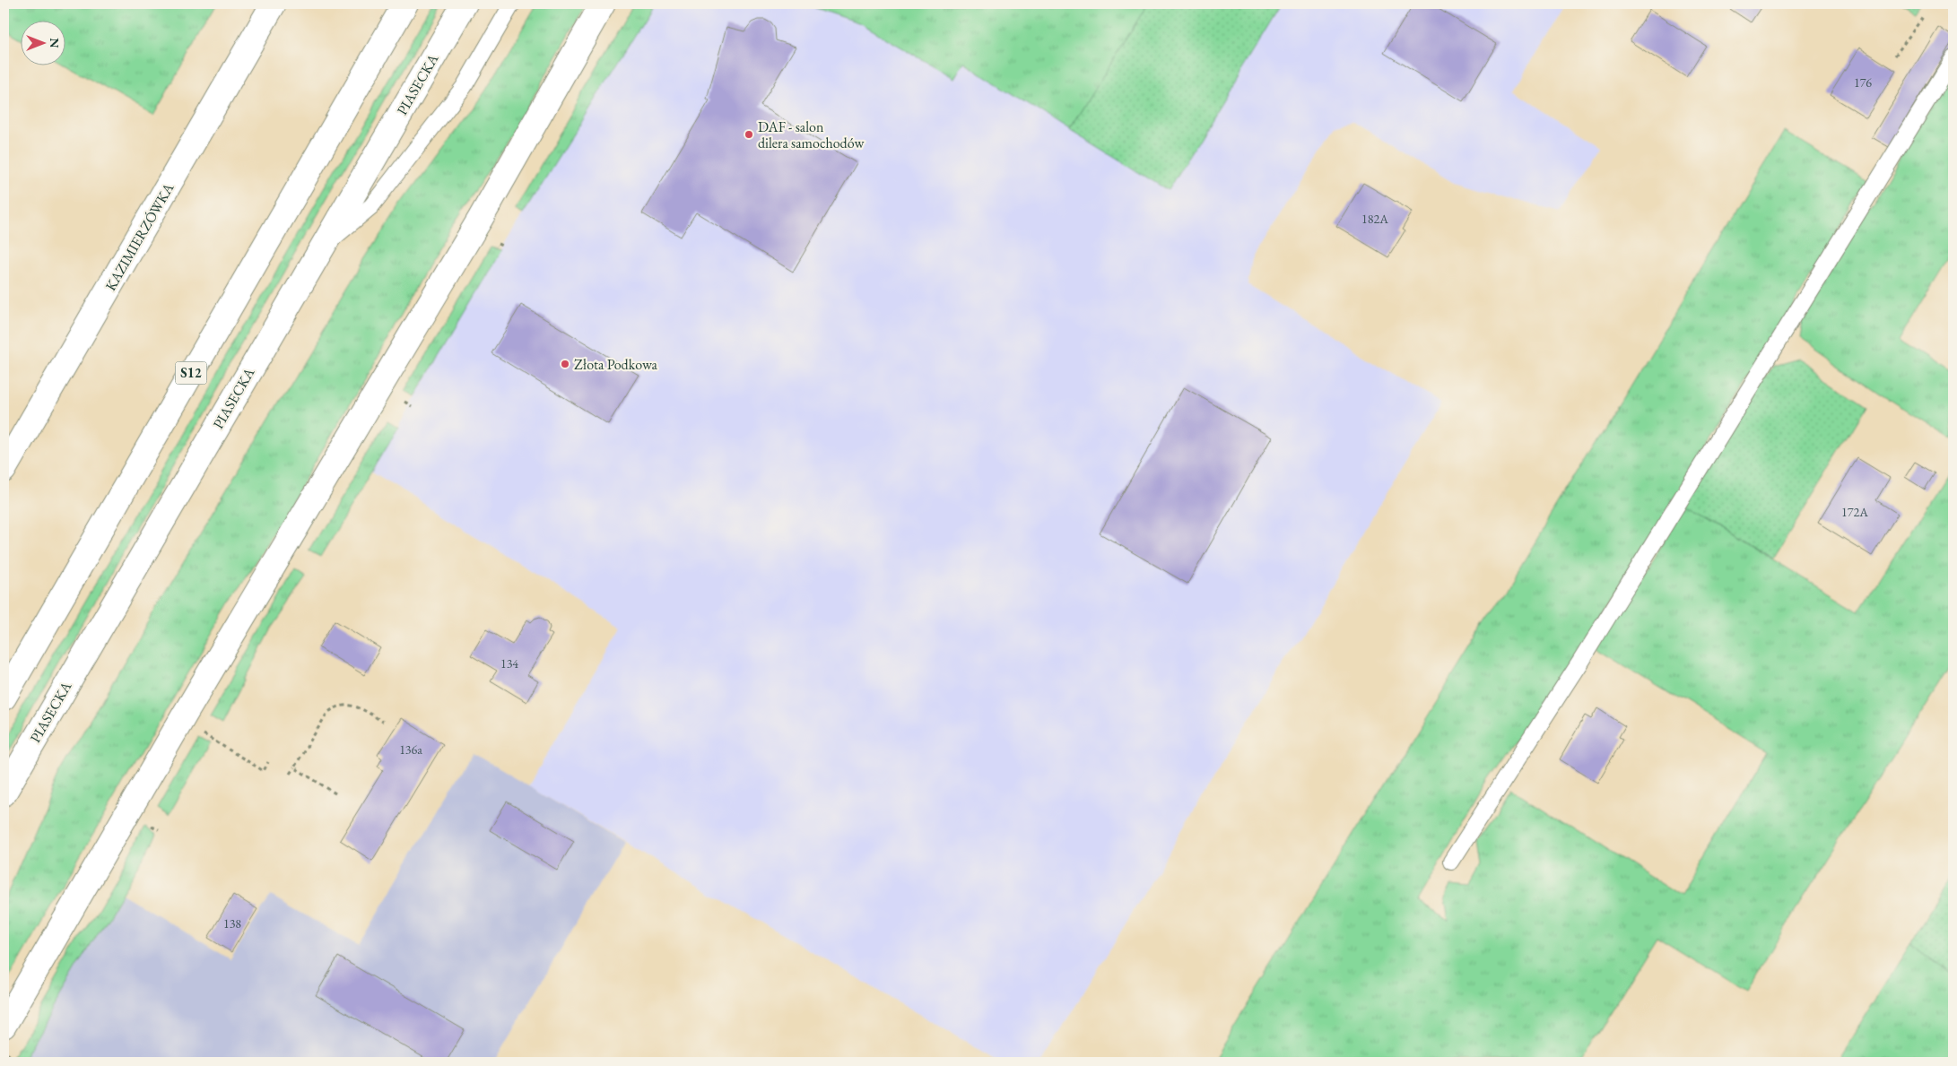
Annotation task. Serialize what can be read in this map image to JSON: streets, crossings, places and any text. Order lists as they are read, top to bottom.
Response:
{
  "streets": {
    "main road": ["PIASECKA", "KAZIMIERZÓWKA", "S12"]
  },
  "places": ["DAF - salon dilera samochodów", "Złota Podkowa"],
  "house_numbers": [
    "176",
    "182A",
    "172A",
    "134",
    "136a",
    "138"
  ],
  "north": "right"
}
